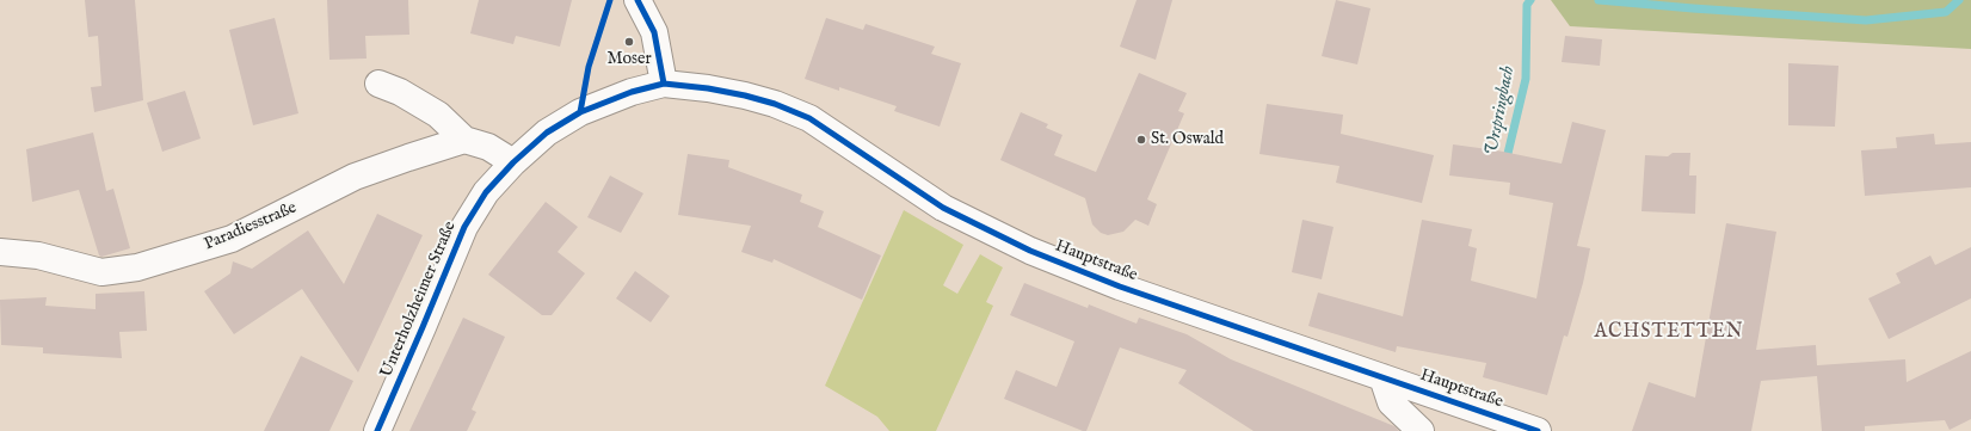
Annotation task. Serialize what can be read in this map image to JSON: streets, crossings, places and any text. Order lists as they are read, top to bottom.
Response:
{
  "streets": {
    "street": ["Paradiesstraße", "Hauptstraße", "Unterholzheimer Straße"]
  },
  "crossings": [
    ["Hauptstraße", "Unterholzheimer Straße"]
  ],
  "districts": ["ACHSTETTEN"],
  "water": ["Urspringbach"],
  "places": ["Moser", "St. Oswald"]
}
